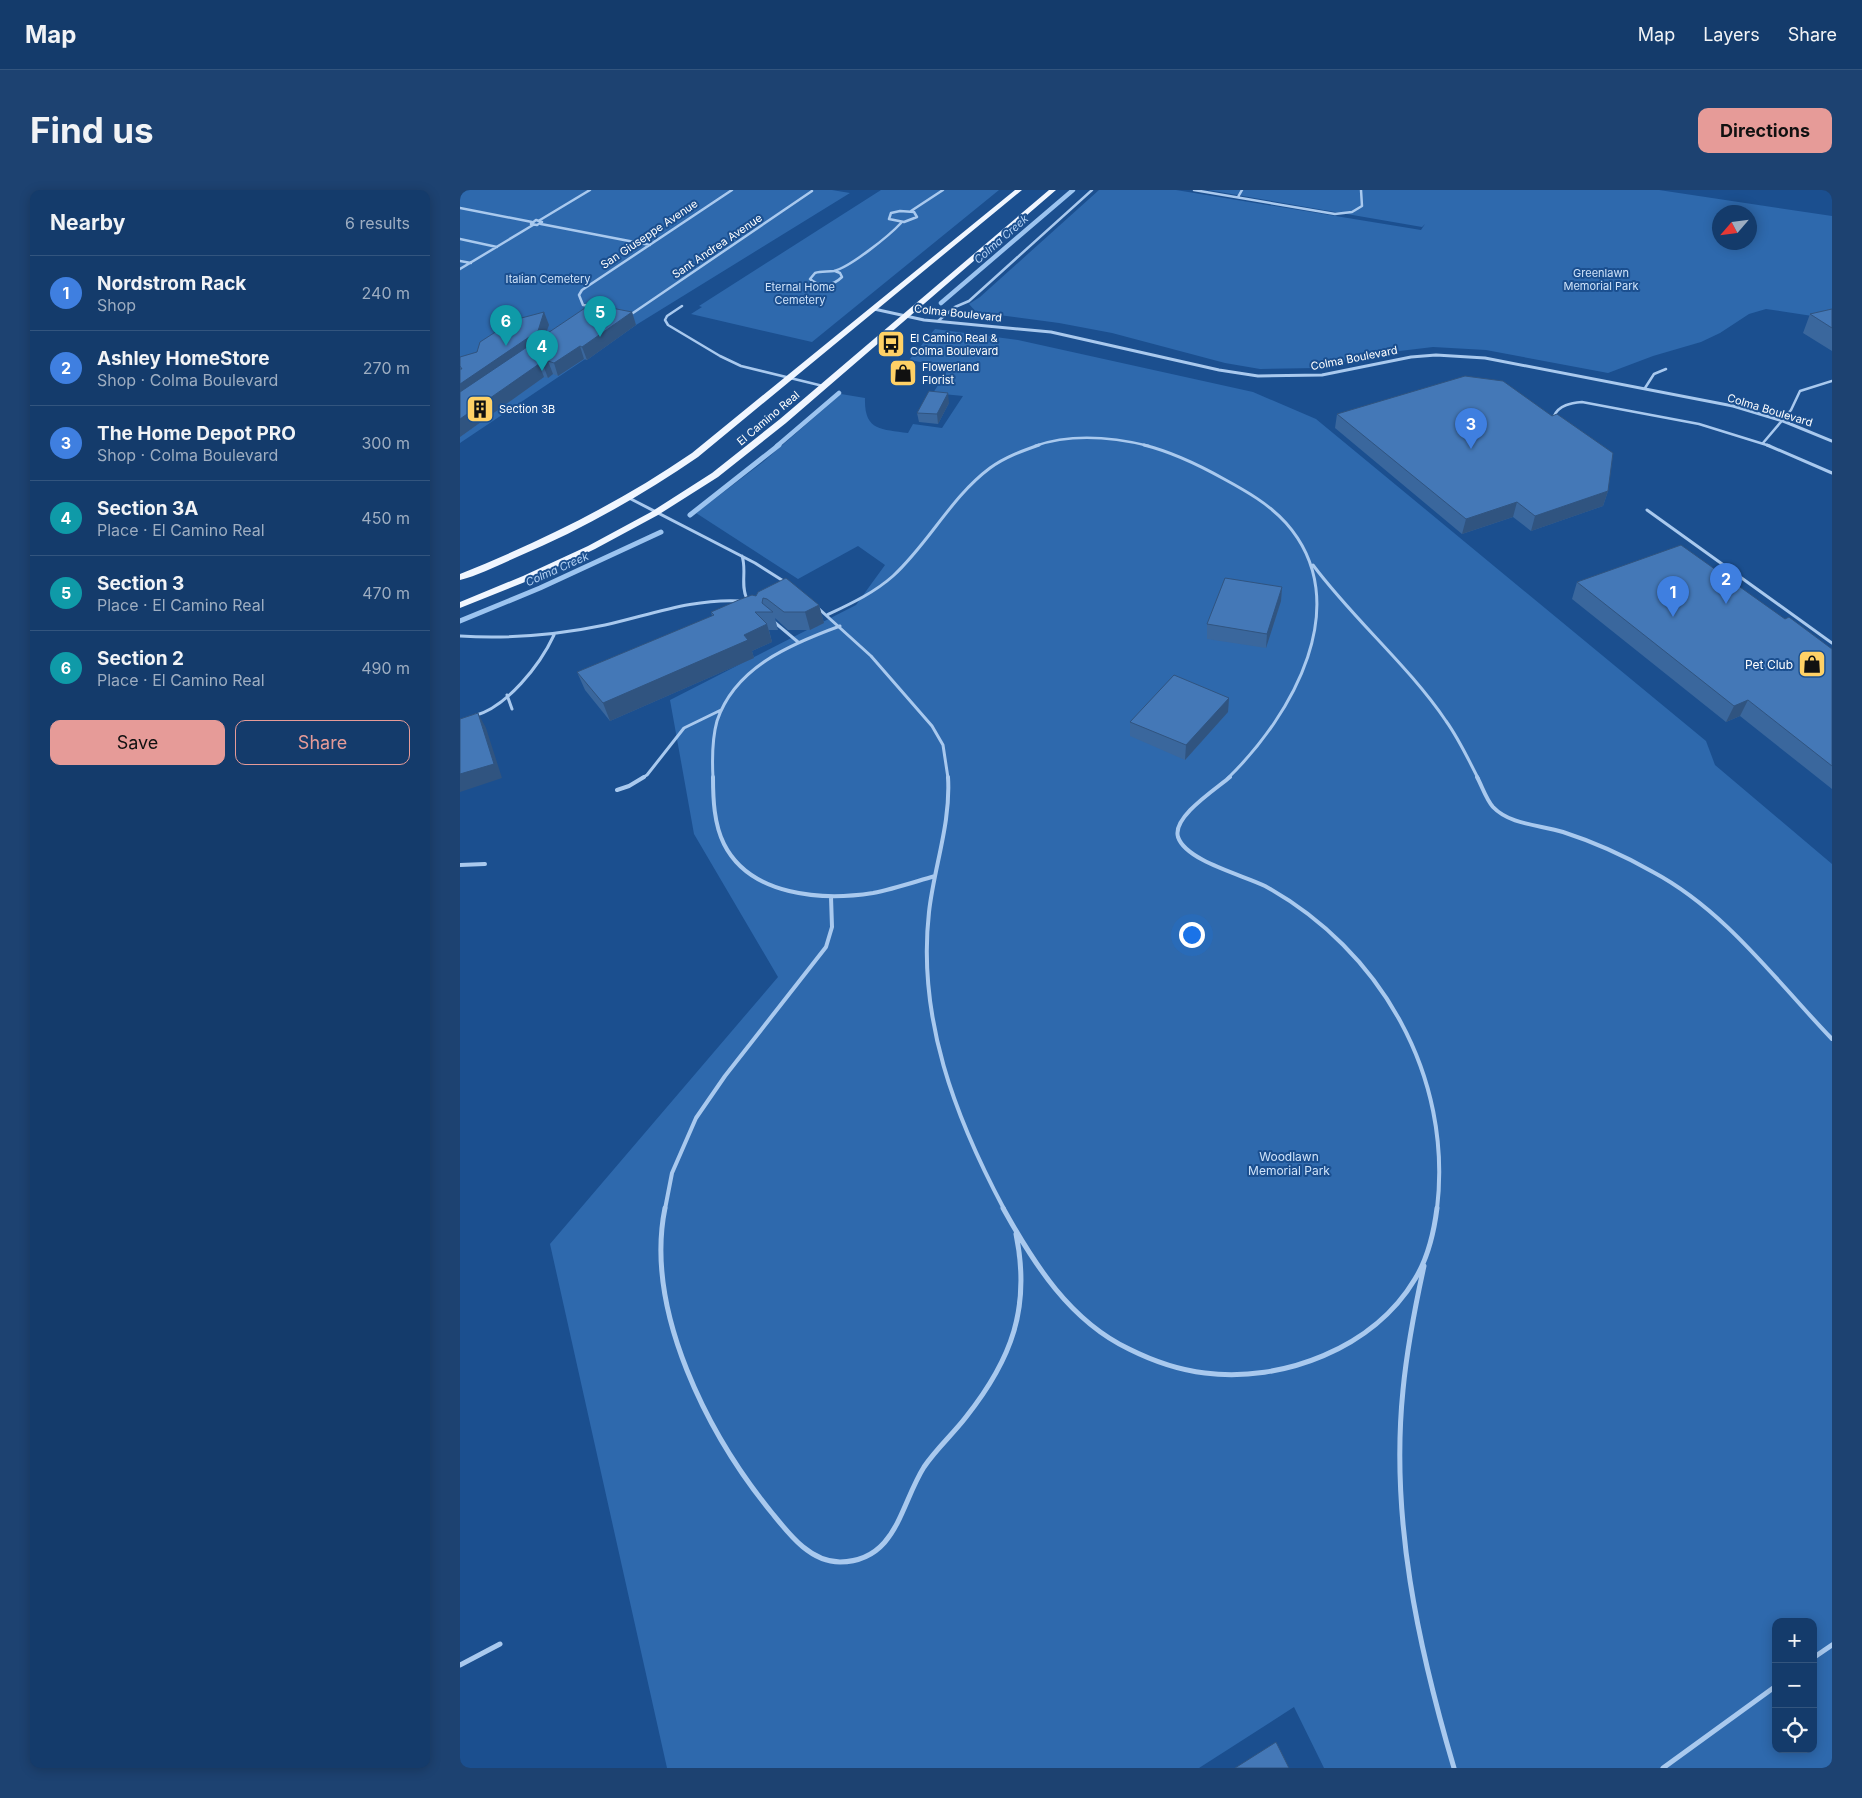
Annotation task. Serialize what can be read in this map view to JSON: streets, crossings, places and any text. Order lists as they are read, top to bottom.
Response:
{
  "streets": {
    "main road": ["El Camino Real"],
    "street": ["Colma Boulevard"],
    "lane": ["San Giuseppe Avenue", "Sant Andrea Avenue"]
  },
  "crossings": [
    ["Colma Boulevard", "El Camino Real"]
  ],
  "water": ["Colma Creek"],
  "parks": [
    "Greenlawn Memorial Park",
    "Italian Cemetery",
    "Eternal Home Cemetery",
    "Woodlawn Memorial Park"
  ],
  "places": {
    "bus stop": ["El Camino Real & Colma Boulevard"],
    "shop": ["Flowerland Florist", "Pet Club"],
    "building": ["Section 3B"]
  },
  "north": "bottom left",
  "page": {
    "header": "Map",
    "nav": ["Map", "Layers", "Share"],
    "buttons": [
      "Directions",
      ["Save", "Share"]
    ],
    "title": "Find us",
    "heading": ["Nearby", "6 results"],
    "list": [
      {
        "mark": "1",
        "name": "Nordstrom Rack",
        "note": "Shop",
        "value": "240 m"
      },
      {
        "mark": "2",
        "name": "Ashley HomeStore",
        "note": "Shop · Colma Boulevard",
        "value": "270 m"
      },
      {
        "mark": "3",
        "name": "The Home Depot PRO",
        "note": "Shop · Colma Boulevard",
        "value": "300 m"
      },
      {
        "mark": "4",
        "name": "Section 3A",
        "note": "Place · El Camino Real",
        "value": "450 m"
      },
      {
        "mark": "5",
        "name": "Section 3",
        "note": "Place · El Camino Real",
        "value": "470 m"
      },
      {
        "mark": "6",
        "name": "Section 2",
        "note": "Place · El Camino Real",
        "value": "490 m"
      }
    ],
    "pins": [
      "5",
      "6",
      "4",
      "3",
      "2",
      "1"
    ],
    "map_buttons": ["+", "−"]
  }
}
